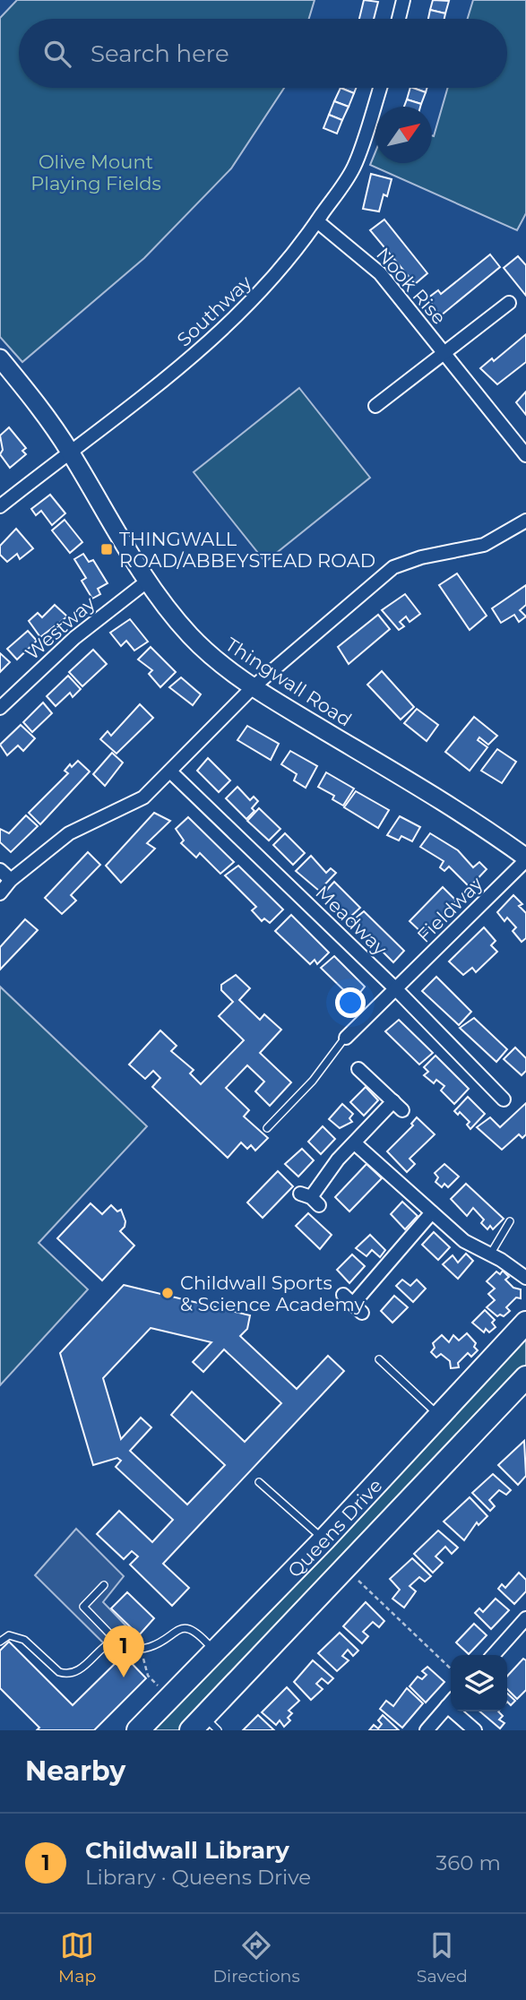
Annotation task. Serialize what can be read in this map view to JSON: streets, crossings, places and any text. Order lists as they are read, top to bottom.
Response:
{
  "streets": {
    "highway": ["Queens Drive"],
    "street": [
      "Nook Rise",
      "Southway",
      "Westway",
      "Thingwall Road",
      "Fieldway",
      "Meadway"
    ]
  },
  "crossings": [
    ["Nook Rise", "Southway"],
    ["Southway", "Thingwall Road"],
    ["Westway", "Thingwall Road"],
    ["Thingwall Road", "Fieldway"],
    ["Fieldway", "Meadway"]
  ],
  "parks": ["Olive Mount Playing Fields"],
  "places": {
    "transit": ["THINGWALL ROAD/ABBEYSTEAD ROAD"],
    "other": ["Childwall Sports & Science Academy"]
  },
  "north": "top right",
  "page": {
    "search": "Search here",
    "pins": "1",
    "heading": "Nearby",
    "list": [
      {
        "mark": "1",
        "name": "Childwall Library",
        "note": "Library · Queens Drive",
        "value": "360 m"
      }
    ],
    "nav": ["Map", "Directions", "Saved"]
  }
}
